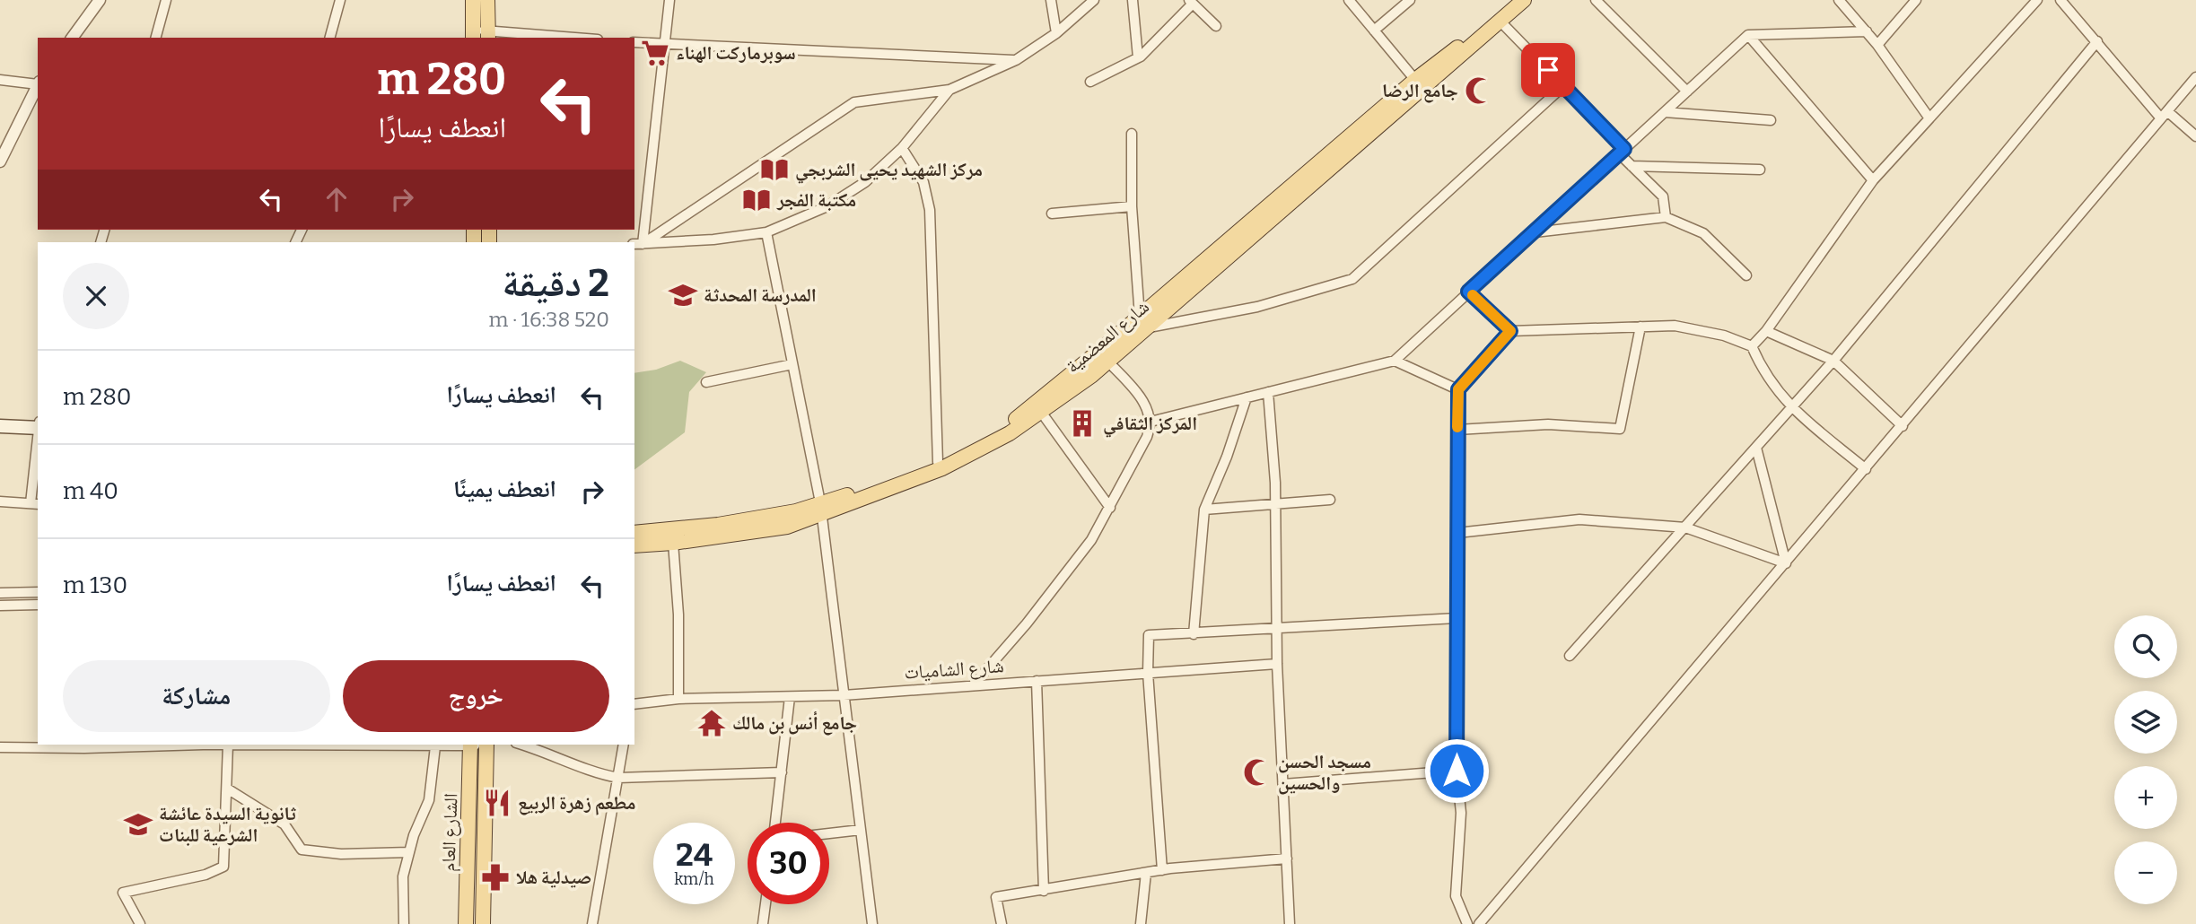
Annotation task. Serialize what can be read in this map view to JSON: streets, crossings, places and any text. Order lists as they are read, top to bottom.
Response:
{
  "streets": {
    "main road": ["شارع المعضمية", "الشارع العام"],
    "street": ["شارع الشاميات"]
  },
  "places": {
    "supermarket": ["سوبرماركت الهناء"],
    "mosque": ["جامع الرضا", "مسجد الحسن والحسين"],
    "library": ["مركز الشهيد يحيى الشربجي", "مكتبة الفجر"],
    "school or university": ["المدرسة المحدثة", "ثانوية السيدة عائشة الشرعية للبنات"],
    "building": ["المركز الثقافي"],
    "temple": ["جامع أنس بن مالك"],
    "restaurant": ["مطعم زهرة الربيع"],
    "pharmacy": ["صيدلية هلا"]
  },
  "page": {
    "turn": ["280 m", "انعطف يسارًا"],
    "heading": ["2 دقيقة", "520 m · 16:38"],
    "list": [
      {
        "name": "انعطف يسارًا",
        "value": "280 m"
      },
      {
        "name": "انعطف يمينًا",
        "value": "40 m"
      },
      {
        "name": "انعطف يسارًا",
        "value": "130 m"
      }
    ],
    "map_buttons": ["+", "−"],
    "buttons": ["خروج", "مشاركة"],
    "speed": "24 km/h",
    "limit": "30"
  }
}
